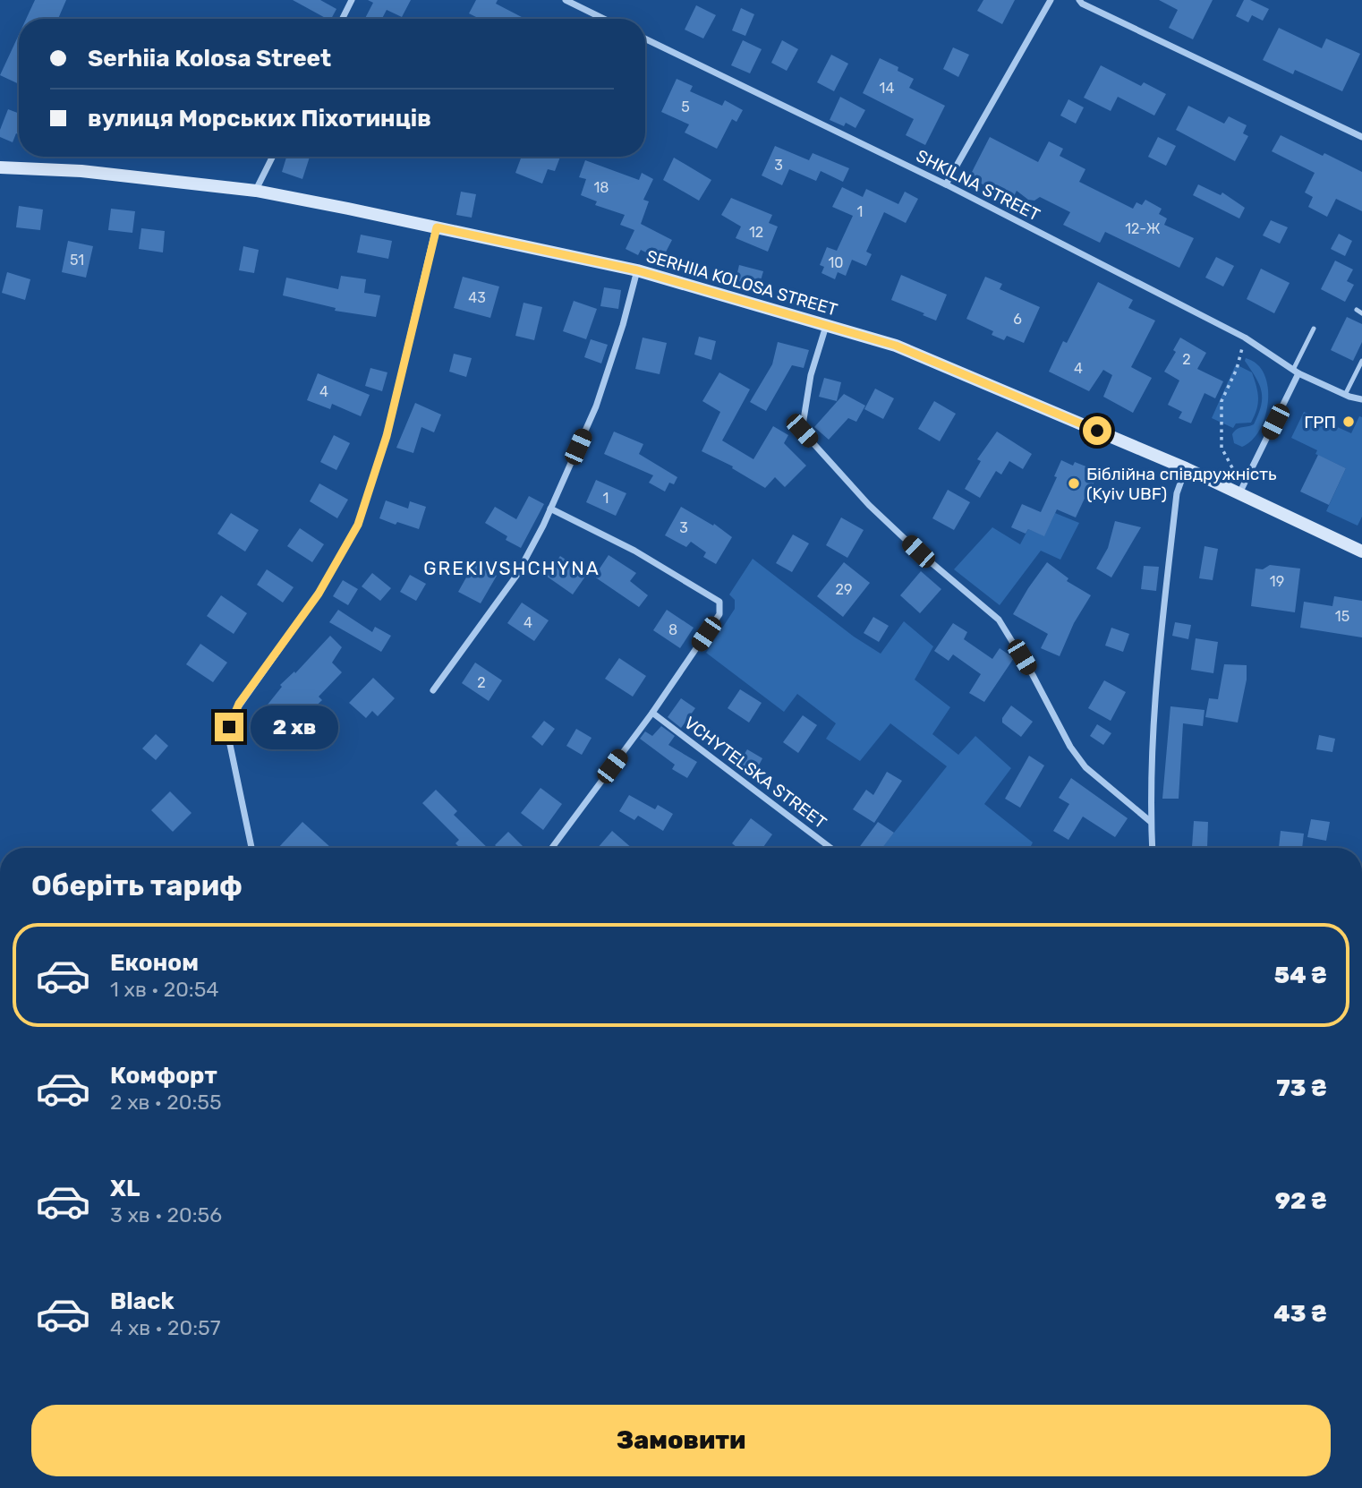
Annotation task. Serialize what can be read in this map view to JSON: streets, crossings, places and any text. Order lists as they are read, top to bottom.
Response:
{
  "streets": {
    "street": ["SHKILNA STREET", "SERHIIA KOLOSA STREET", "VCHYTELSKA STREET"]
  },
  "districts": ["GREKIVSHCHYNA"],
  "places": ["ГРП", "Біблійна співдружність (Kyiv UBF)"],
  "house_numbers": [
    "14",
    "5",
    "3",
    "18",
    "1",
    "12-Ж",
    "12",
    "51",
    "10",
    "43",
    "6",
    "2",
    "4",
    "4",
    "1",
    "3",
    "19",
    "29",
    "15",
    "4",
    "8",
    "2"
  ],
  "page": {
    "banner": ["Serhiia Kolosa Street", "вулиця Морських Піхотинців"],
    "bubble": "2 хв",
    "heading": "Оберіть тариф",
    "list": [
      {
        "name": "Економ",
        "note": "1 хв · 20:54",
        "value": "54 ₴"
      },
      {
        "name": "Комфорт",
        "note": "2 хв · 20:55",
        "value": "73 ₴"
      },
      {
        "name": "XL",
        "note": "3 хв · 20:56",
        "value": "92 ₴"
      },
      {
        "name": "Black",
        "note": "4 хв · 20:57",
        "value": "43 ₴"
      }
    ],
    "buttons": "Замовити"
  }
}
